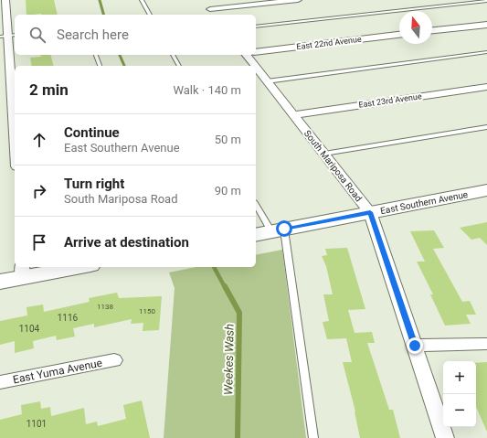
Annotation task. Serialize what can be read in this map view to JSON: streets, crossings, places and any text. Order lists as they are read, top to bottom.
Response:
{
  "streets": {
    "main road": ["East Southern Avenue"],
    "street": [
      "East 22nd Avenue",
      "East 23rd Avenue",
      "South Mariposa Road",
      "East Yuma Avenue"
    ]
  },
  "crossings": [
    ["East 23rd Avenue", "South Mariposa Road"],
    ["South Mariposa Road", "East Southern Avenue"]
  ],
  "water": ["Weekes Wash"],
  "house_numbers": [
    "1138",
    "1150",
    "1116",
    "1104",
    "1101"
  ],
  "north": "top",
  "page": {
    "search": "Search here",
    "heading": ["2 min", "Walk · 140 m"],
    "list": [
      ["Continue", "East Southern Avenue", "50 m"],
      ["Turn right", "South Mariposa Road", "90 m"],
      "Arrive at destination"
    ],
    "map_buttons": ["+", "−"]
  }
}
